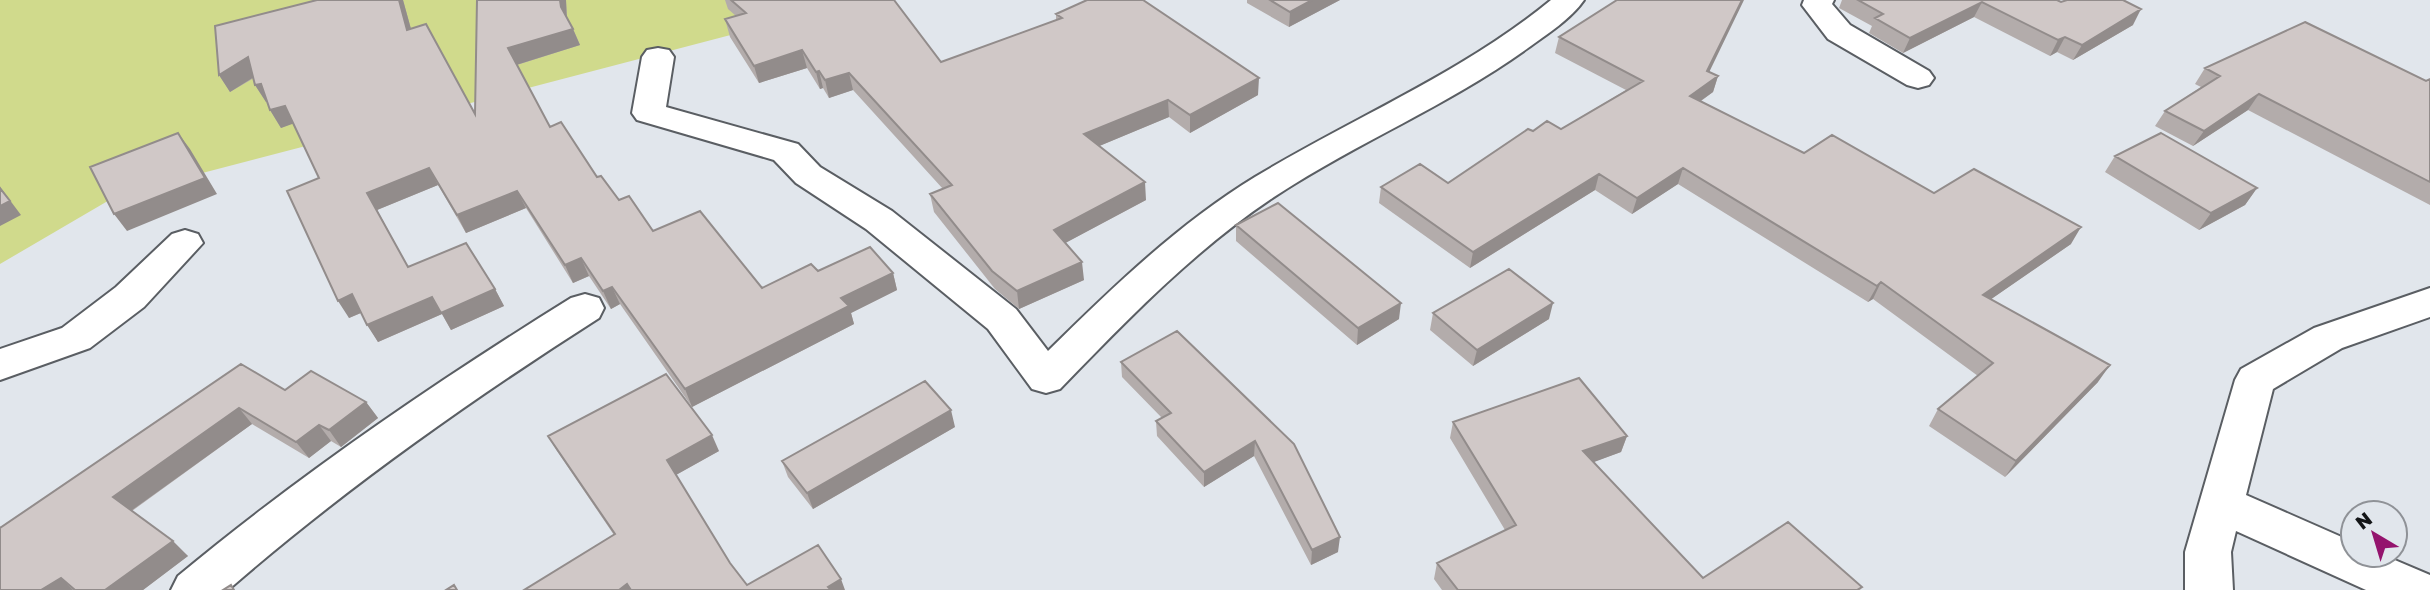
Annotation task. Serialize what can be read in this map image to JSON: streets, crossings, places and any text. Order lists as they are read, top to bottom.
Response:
{
  "north": "top left"
}
